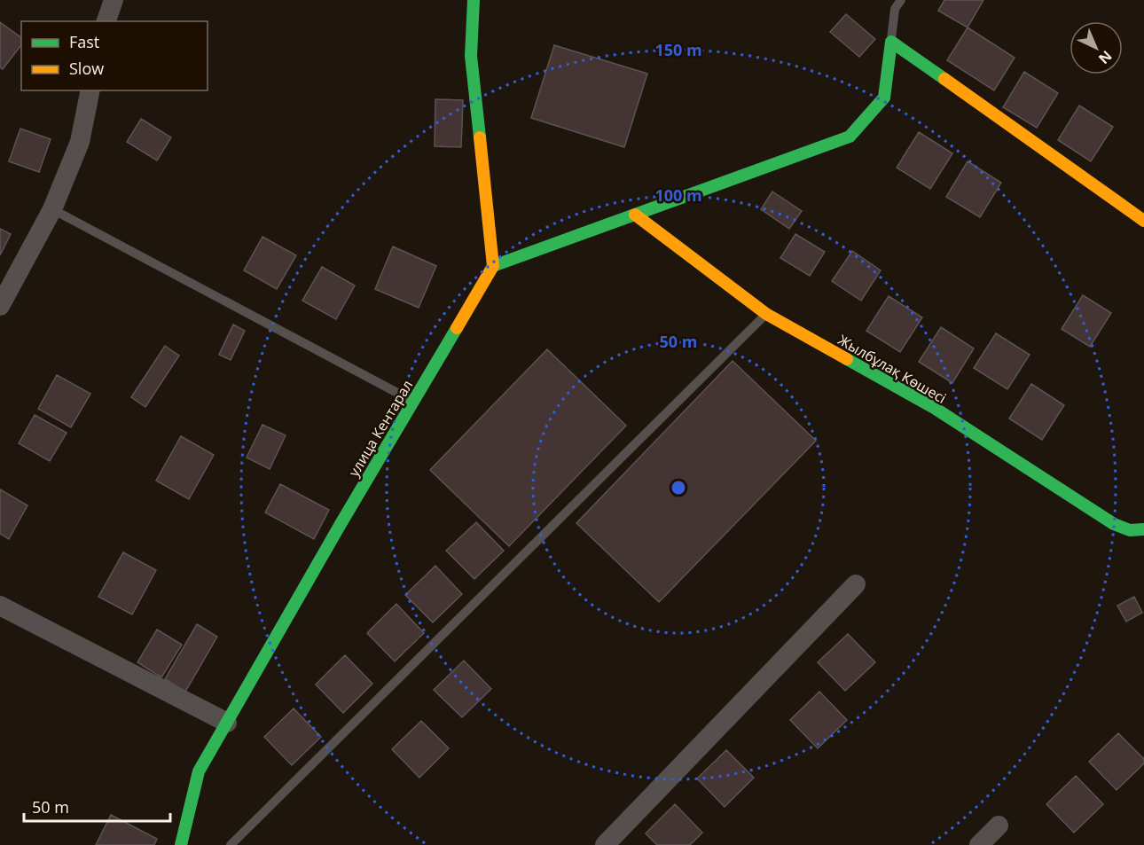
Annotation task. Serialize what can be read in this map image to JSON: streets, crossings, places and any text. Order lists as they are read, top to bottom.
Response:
{
  "streets": {
    "street": ["Жылбұлақ Көшесі", "улица Кентарал"]
  },
  "legend": ["Fast", "Slow"],
  "scale_bar": "50 m",
  "north": "bottom right",
  "rings": ["150 m", "100 m", "50 m"]
}
